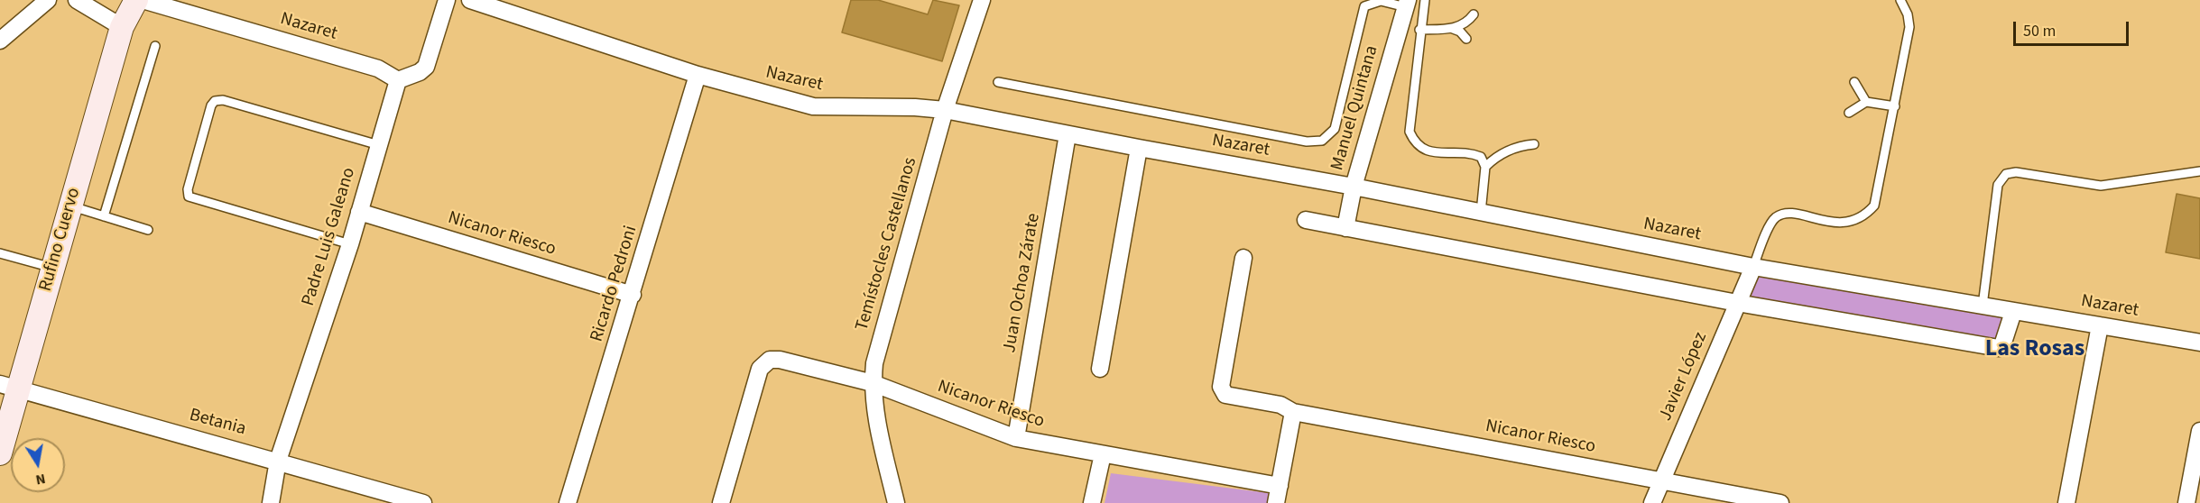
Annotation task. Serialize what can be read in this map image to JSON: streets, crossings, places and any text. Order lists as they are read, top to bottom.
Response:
{
  "streets": {
    "main road": ["Rufino Cuervo"],
    "street": [
      "Nazaret",
      "Manuel Quintana",
      "Nicanor Riesco",
      "Padre Luis Galeano",
      "Temístocles Castellanos",
      "Juan Ochoa Zárate",
      "Ricardo Pedroni",
      "Javier López",
      "Betania"
    ]
  },
  "crossings": [
    ["Nazaret", "Manuel Quintana"],
    ["Nazaret", "Padre Luis Galeano"],
    ["Nazaret", "Temístocles Castellanos"],
    ["Nazaret", "Juan Ochoa Zárate"],
    ["Nazaret", "Ricardo Pedroni"],
    ["Nazaret", "Javier López"],
    ["Nicanor Riesco", "Padre Luis Galeano"],
    ["Nicanor Riesco", "Temístocles Castellanos"],
    ["Nicanor Riesco", "Juan Ochoa Zárate"],
    ["Nicanor Riesco", "Ricardo Pedroni"],
    ["Nicanor Riesco", "Javier López"],
    ["Padre Luis Galeano", "Betania"],
    ["Rufino Cuervo", "Betania"]
  ],
  "districts": ["Las Rosas"],
  "scale_bar": "50 m",
  "north": "bottom"
}
